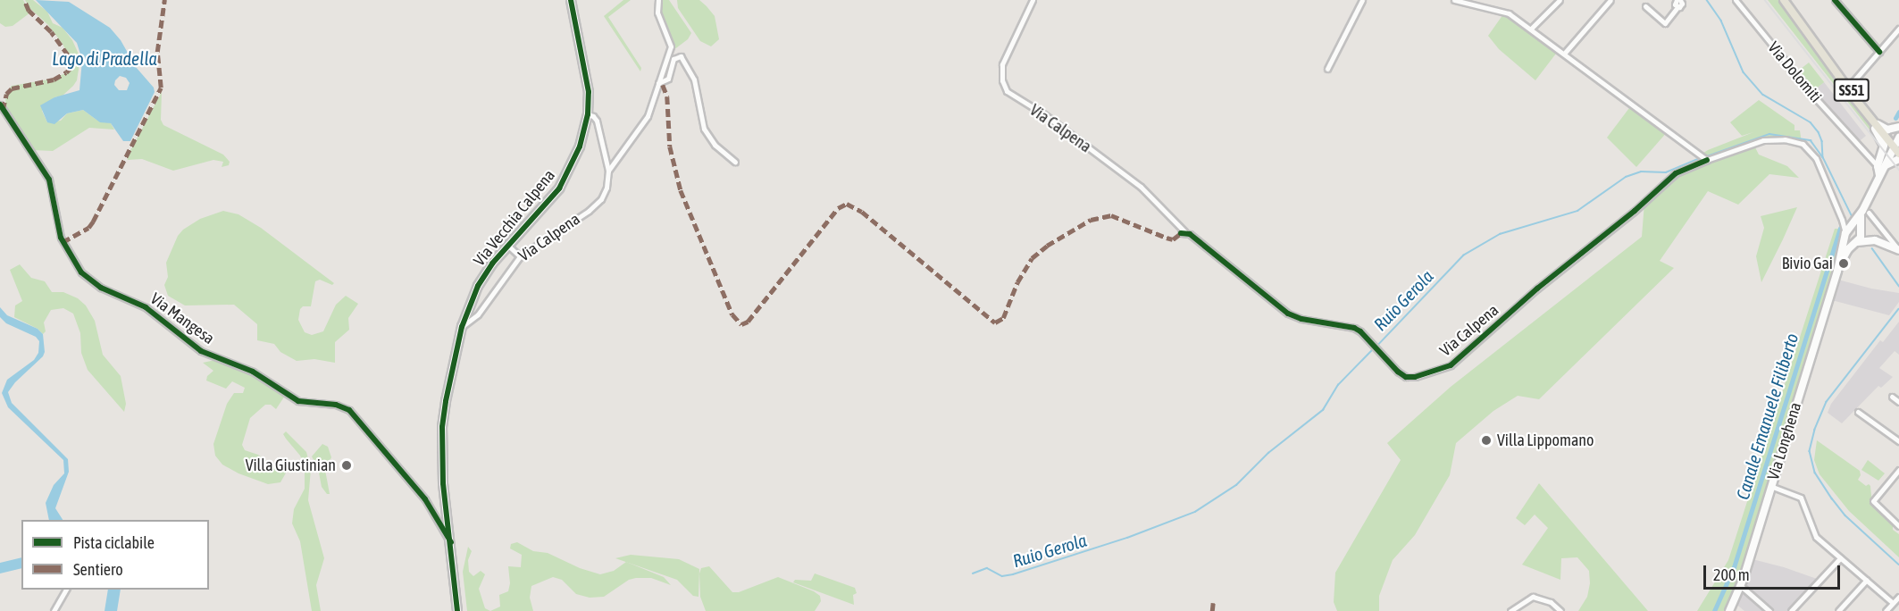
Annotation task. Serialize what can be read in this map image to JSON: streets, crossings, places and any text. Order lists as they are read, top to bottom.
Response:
{
  "streets": {
    "main road": ["SS51"],
    "street": [
      "Via Dolomiti",
      "Via Calpena",
      "Via Vecchia Calpena",
      "Via Mangesa",
      "Via Longhena"
    ]
  },
  "crossings": [
    ["Via Dolomiti", "Via Longhena"],
    ["Via Calpena", "Via Vecchia Calpena"],
    ["Via Calpena", "Via Longhena"],
    ["Via Vecchia Calpena", "Via Mangesa"]
  ],
  "water": ["Lago di Pradella", "Ruio Gerola", "Canale Emanuele Filiberto"],
  "places": ["Bivio Gai", "Villa Lippomano", "Villa Giustinian"],
  "legend": ["Pista ciclabile", "Sentiero"],
  "scale_bar": "200 m"
}
